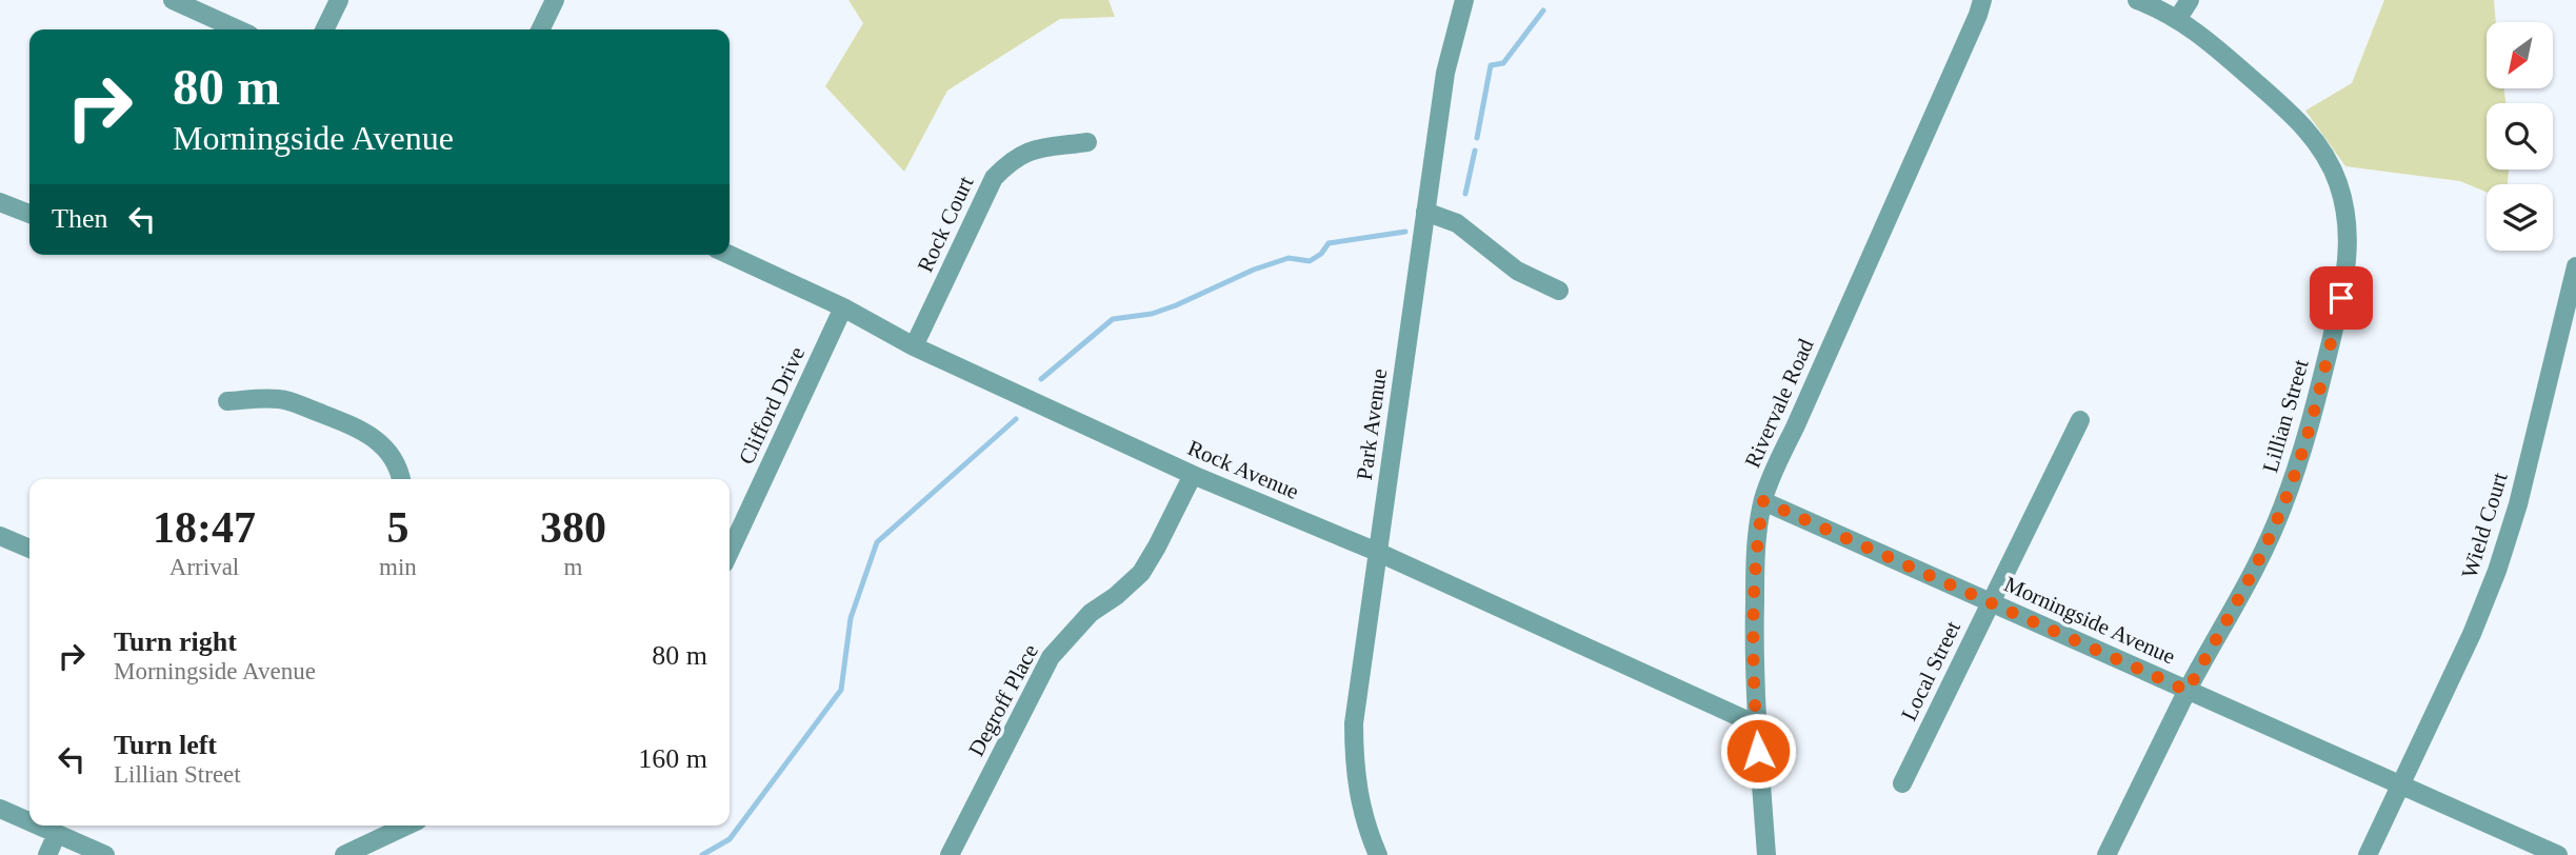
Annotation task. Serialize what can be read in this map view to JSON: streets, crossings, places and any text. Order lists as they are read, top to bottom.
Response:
{
  "streets": {
    "street": [
      "Rock Court",
      "Rivervale Road",
      "Clifford Drive",
      "Lillian Street",
      "Park Avenue",
      "Rock Avenue",
      "Wield Court",
      "Morningside Avenue",
      "Local Street",
      "Degroff Place"
    ]
  },
  "crossings": [
    ["Rock Court", "Rock Avenue"],
    ["Rivervale Road", "Rock Avenue"],
    ["Rivervale Road", "Morningside Avenue"],
    ["Clifford Drive", "Rock Avenue"],
    ["Lillian Street", "Morningside Avenue"],
    ["Park Avenue", "Rock Avenue"],
    ["Rock Avenue", "Degroff Place"],
    ["Wield Court", "Morningside Avenue"],
    ["Morningside Avenue", "Local Street"]
  ],
  "north": "bottom left",
  "page": {
    "turn": ["80 m", "Morningside Avenue"],
    "then": "Then",
    "eta": [
      "18:47",
      "Arrival",
      "5",
      "min",
      "380",
      "m"
    ],
    "list": [
      {
        "name": "Turn right",
        "note": "Morningside Avenue",
        "value": "80 m"
      },
      {
        "name": "Turn left",
        "note": "Lillian Street",
        "value": "160 m"
      }
    ]
  }
}
